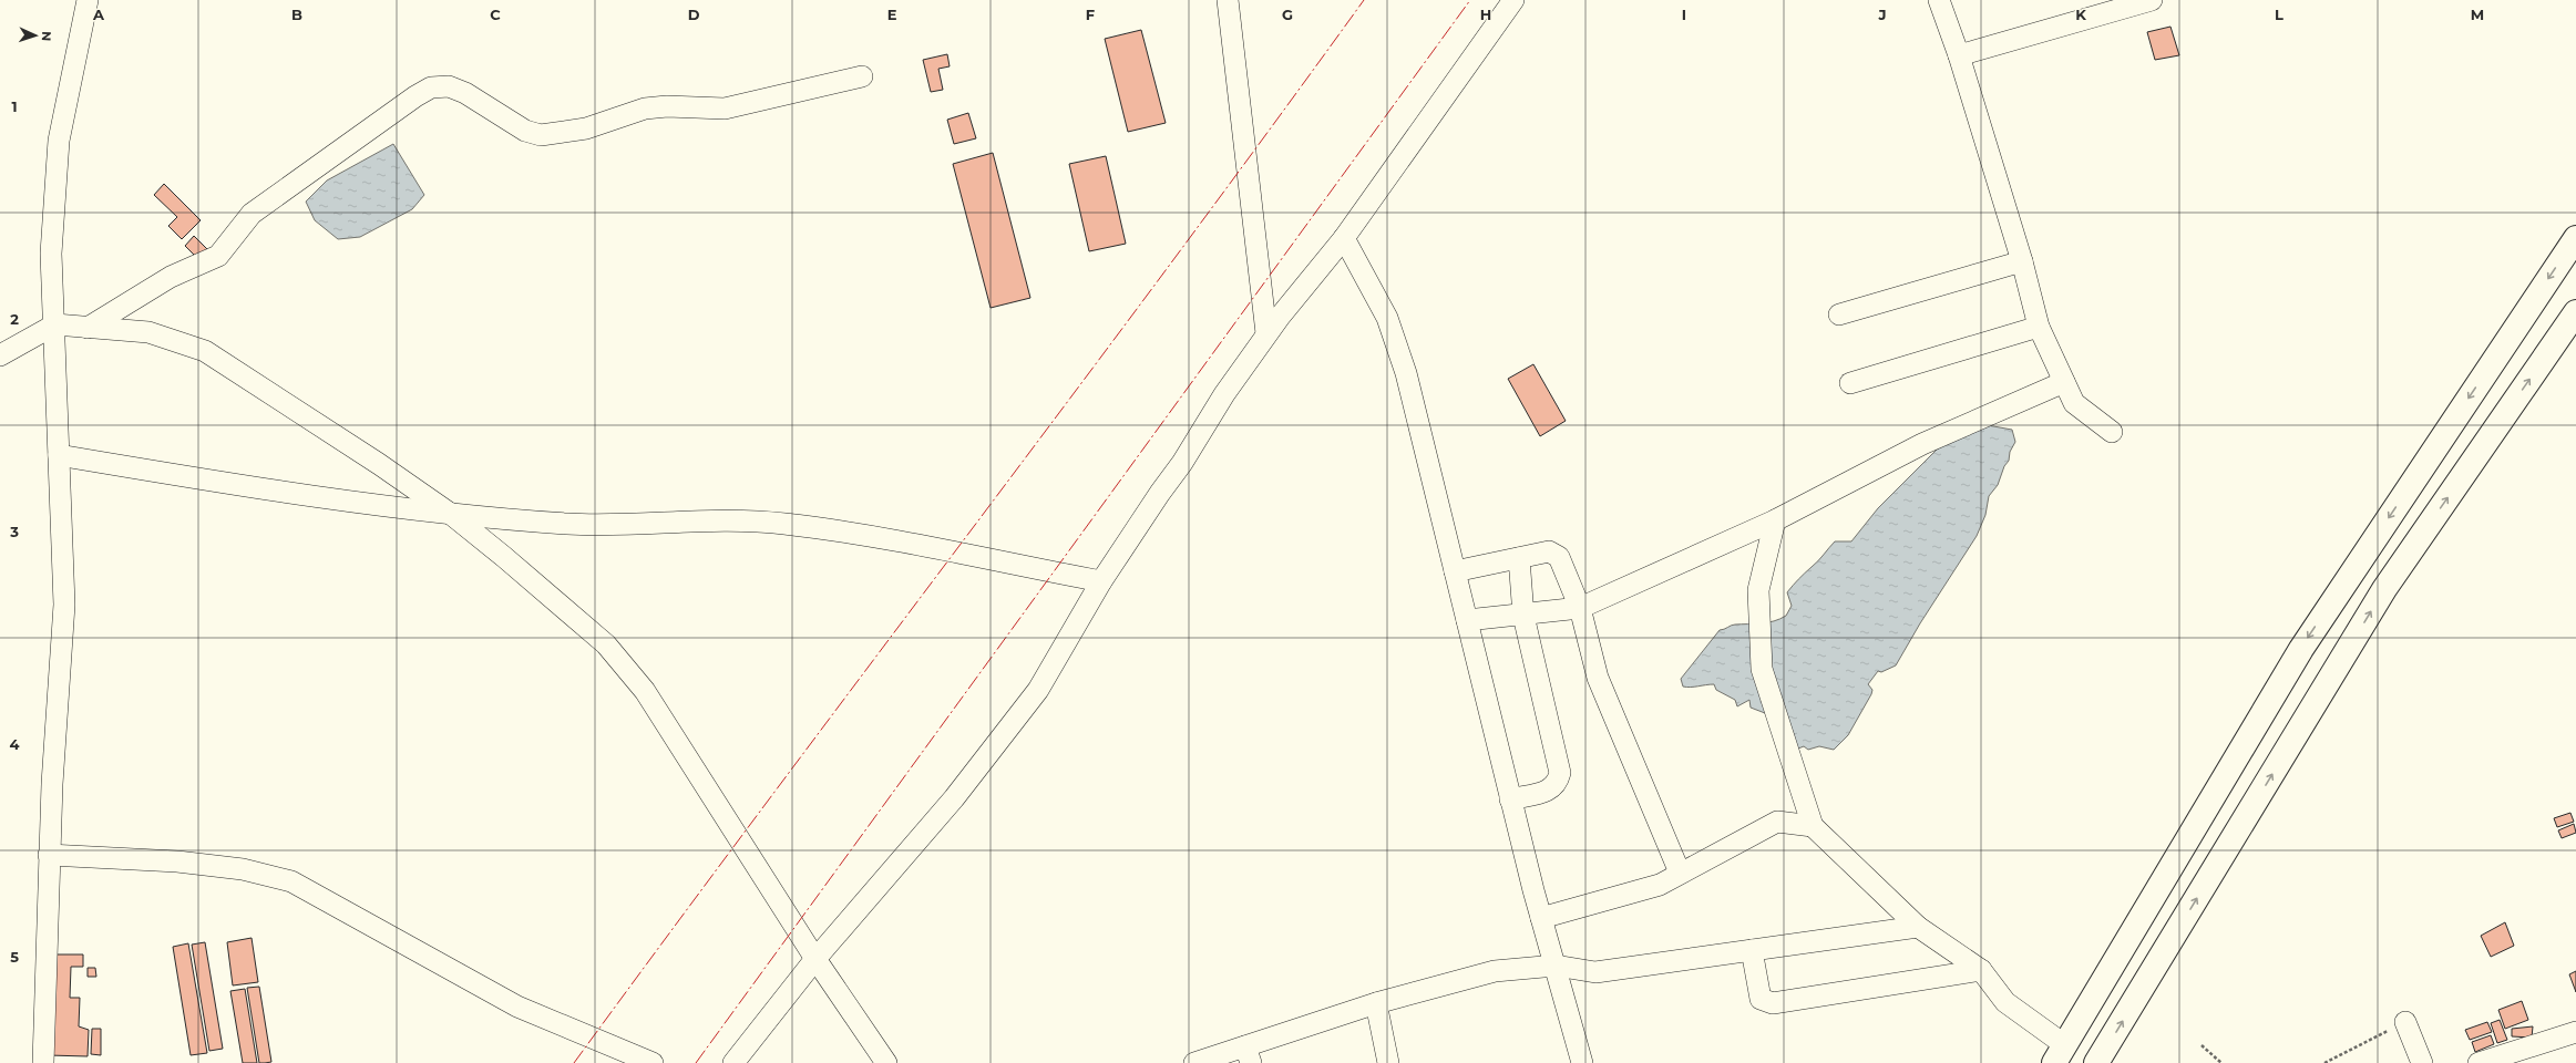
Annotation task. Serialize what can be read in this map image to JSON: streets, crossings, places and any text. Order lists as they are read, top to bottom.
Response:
{
  "north": "right",
  "grid": {
    "columns": [
      "A",
      "B",
      "C",
      "D",
      "E",
      "F",
      "G",
      "H",
      "I",
      "J",
      "K",
      "L",
      "M"
    ],
    "rows": [
      "1",
      "2",
      "3",
      "4",
      "5"
    ]
  }
}
